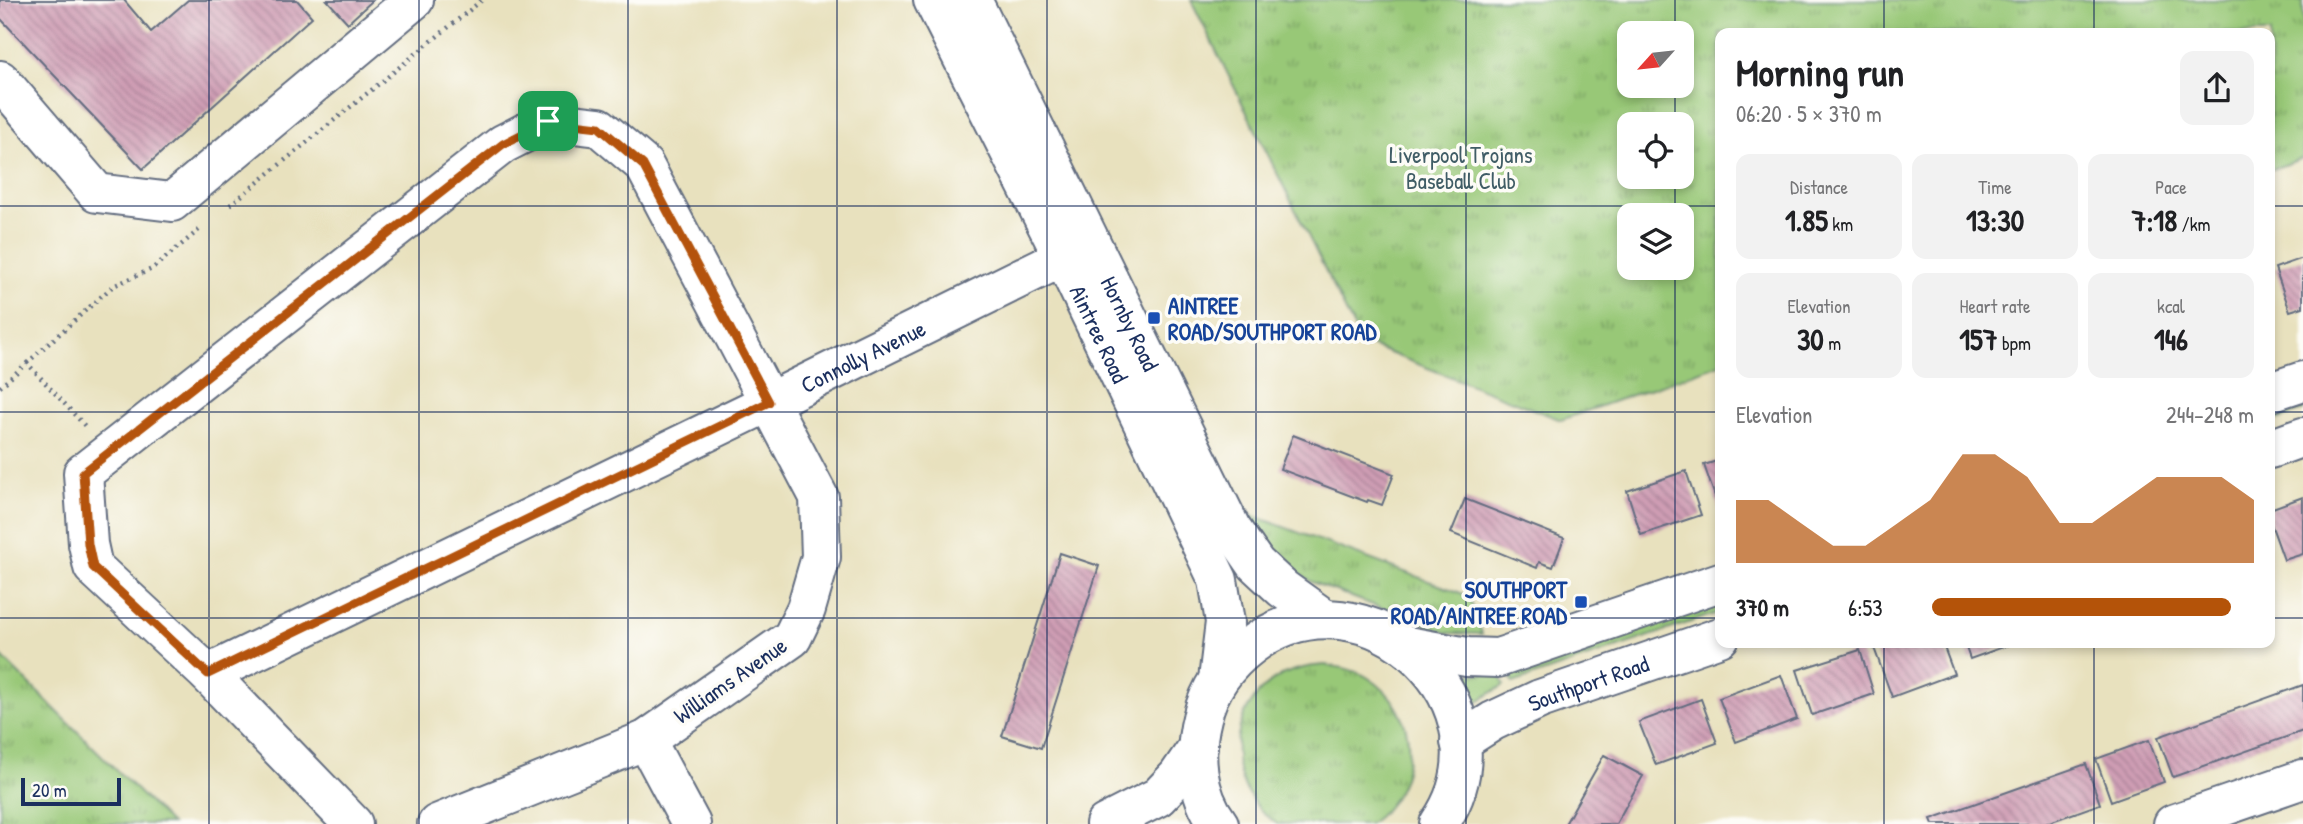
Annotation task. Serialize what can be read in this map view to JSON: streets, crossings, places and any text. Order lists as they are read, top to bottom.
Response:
{
  "streets": {
    "street": [
      "Hornby Road",
      "Aintree Road",
      "Connolly Avenue",
      "Williams Avenue",
      "Southport Road"
    ]
  },
  "crossings": [
    ["Aintree Road", "Connolly Avenue"],
    ["Connolly Avenue", "Williams Avenue"]
  ],
  "parks": ["Liverpool Trojans Baseball Club"],
  "places": {
    "transit": ["AINTREE ROAD/SOUTHPORT ROAD", "SOUTHPORT ROAD/AINTREE ROAD"]
  },
  "scale_bar": "20 m",
  "north": "bottom left",
  "page": {
    "heading": ["Morning run", "06:20 · 5 × 370 m"],
    "stats": [
      ["Distance", "1.85 km"],
      ["Time", "13:30"],
      ["Pace", "7:18 /km"],
      ["Elevation", "30 m"],
      ["Heart rate", "157 bpm"],
      ["kcal", "146"]
    ],
    "chart": ["Elevation", "244–248 m"],
    "list": [
      {
        "name": "370 m",
        "note": "6:53"
      }
    ],
    "scale": "20 m"
  }
}
